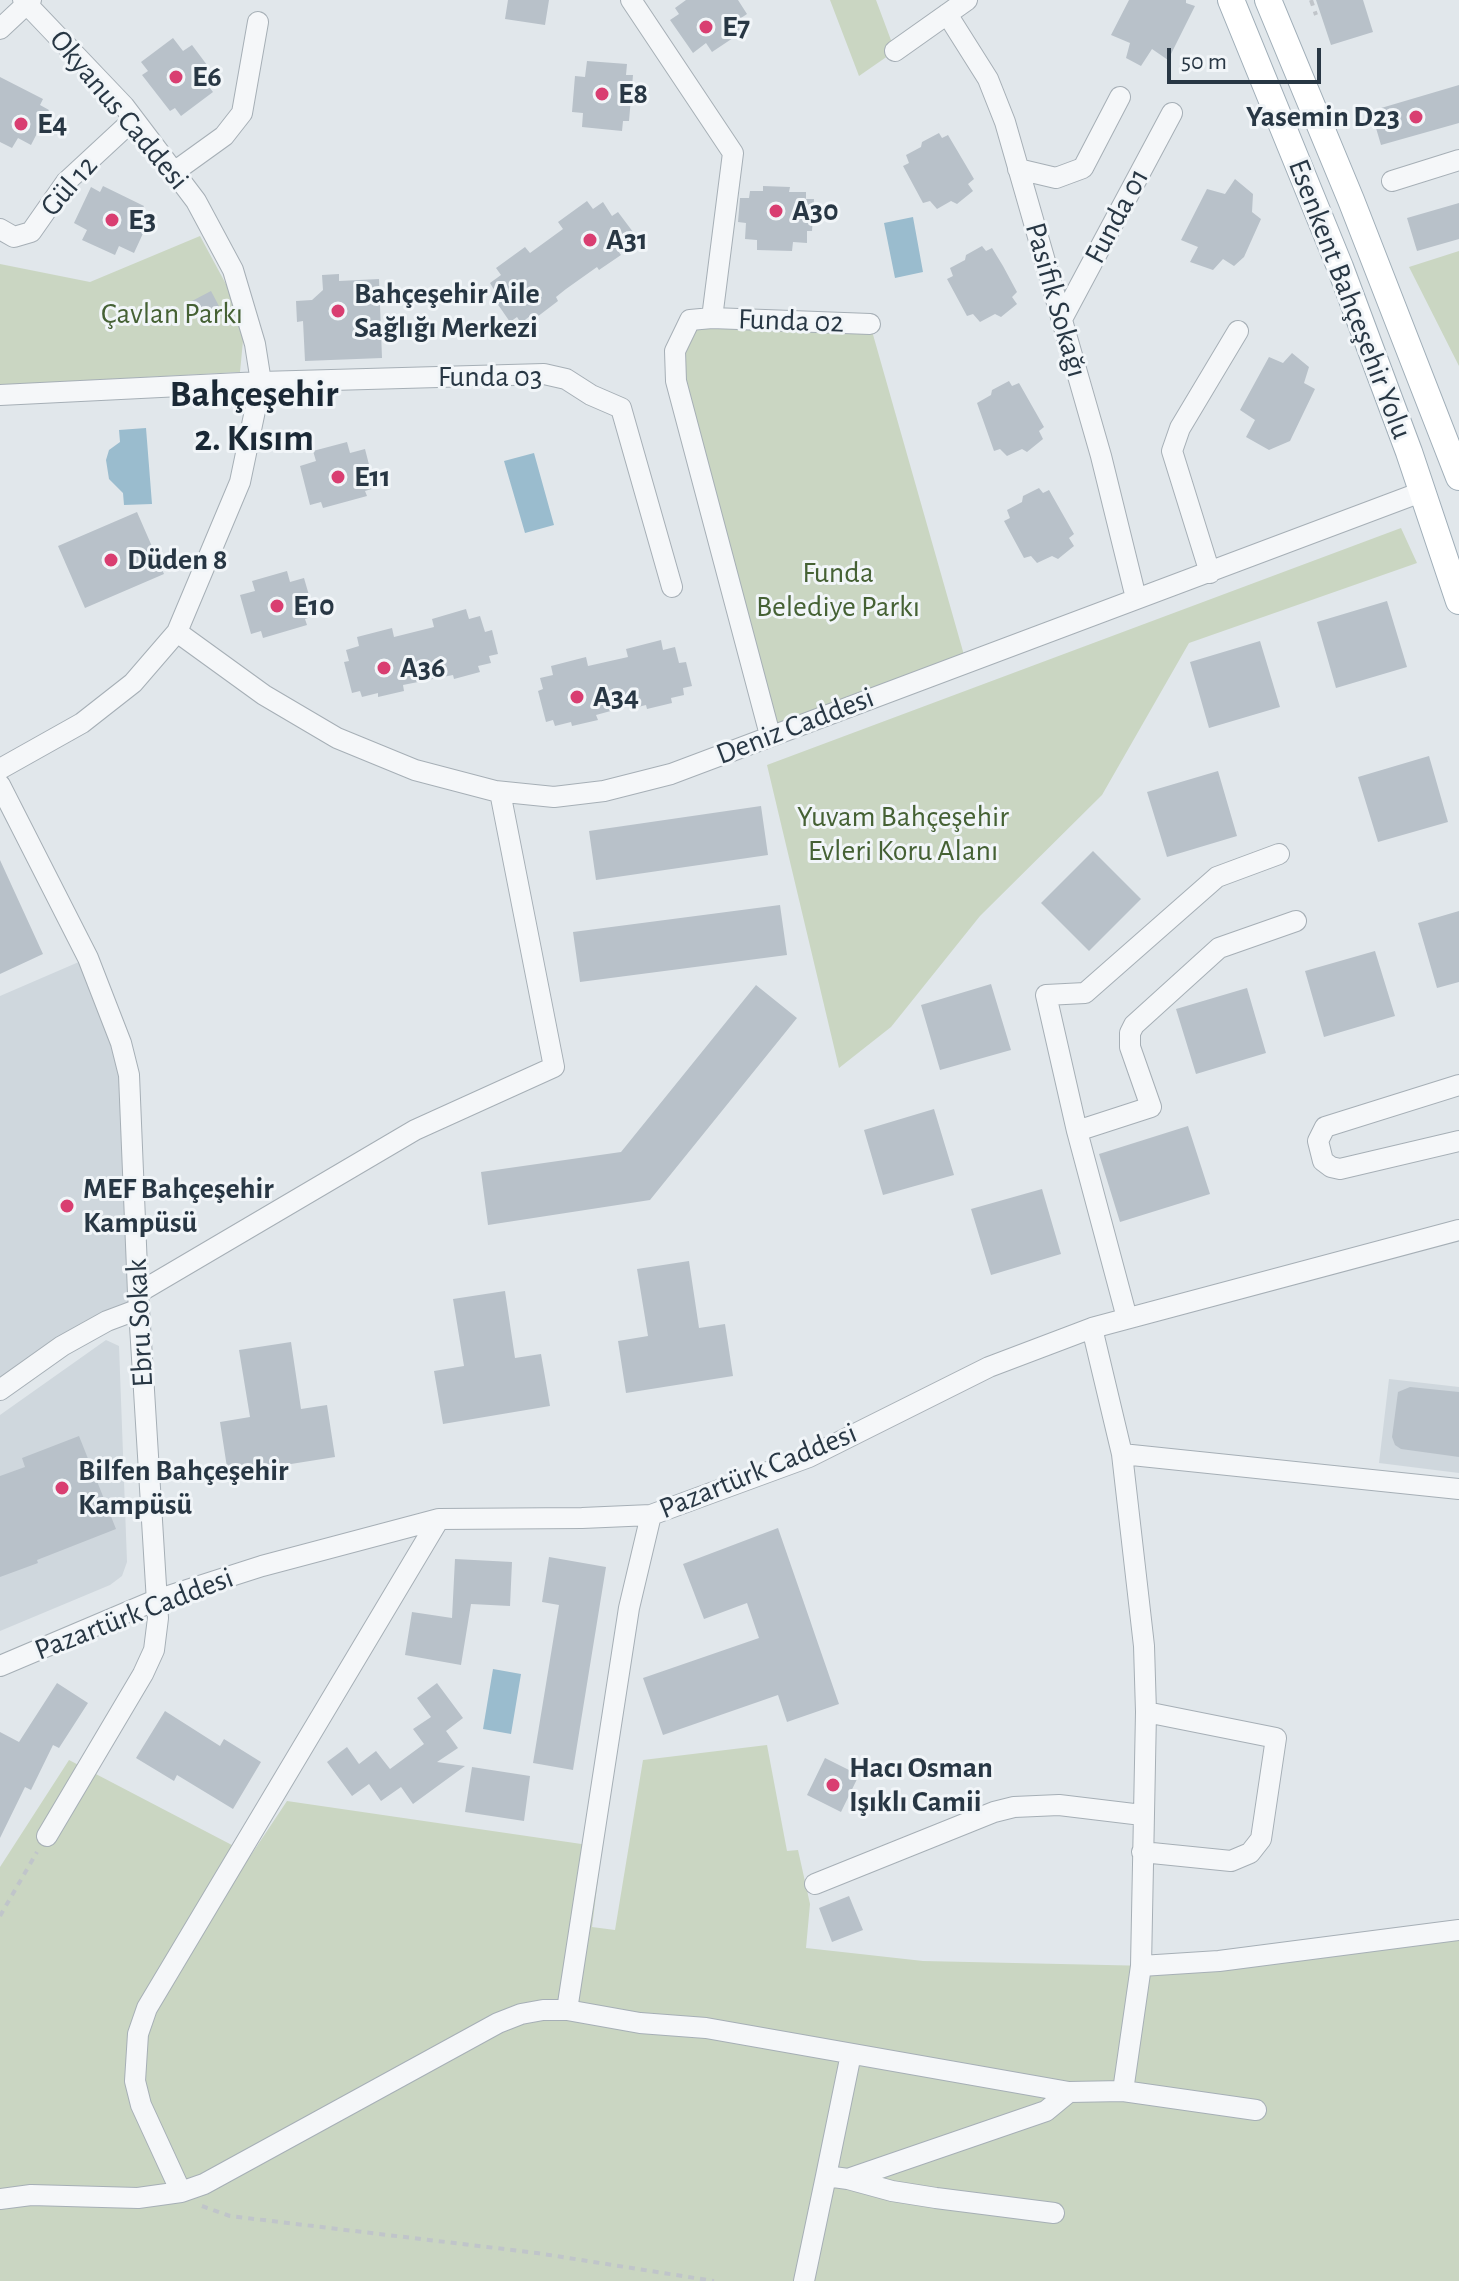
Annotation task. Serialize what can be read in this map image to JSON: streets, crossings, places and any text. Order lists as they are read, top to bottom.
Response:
{
  "streets": {
    "main road": ["Esenkent Bahçeşehir Yolu"],
    "street": [
      "Okyanus Caddesi",
      "Gül 12",
      "Funda 01",
      "Pasifik Sokağı",
      "Funda 02",
      "Funda 03",
      "Deniz Caddesi",
      "Ebru Sokak",
      "Pazartürk Caddesi"
    ]
  },
  "crossings": [
    ["Okyanus Caddesi", "Gül 12"],
    ["Okyanus Caddesi", "Funda 03"],
    ["Okyanus Caddesi", "Deniz Caddesi"],
    ["Funda 01", "Pasifik Sokağı"],
    ["Esenkent Bahçeşehir Yolu", "Deniz Caddesi"],
    ["Pasifik Sokağı", "Deniz Caddesi"],
    ["Ebru Sokak", "Pazartürk Caddesi"]
  ],
  "districts": ["Bahçeşehir 2. Kısım"],
  "parks": ["Çavlan Parkı", "Funda Belediye Parkı", "Yuvam Bahçeşehir Evleri Koru Alanı"],
  "places": [
    "E7",
    "E6",
    "E8",
    "Yasemin D23",
    "E4",
    "A30",
    "E3",
    "A31",
    "Bahçeşehir Aile Sağlığı Merkezi",
    "E11",
    "Düden 8",
    "E10",
    "A36",
    "A34",
    "MEF Bahçeşehir Kampüsü",
    "Bilfen Bahçeşehir Kampüsü",
    "Hacı Osman Işıklı Camii"
  ],
  "scale_bar": "50 m"
}
